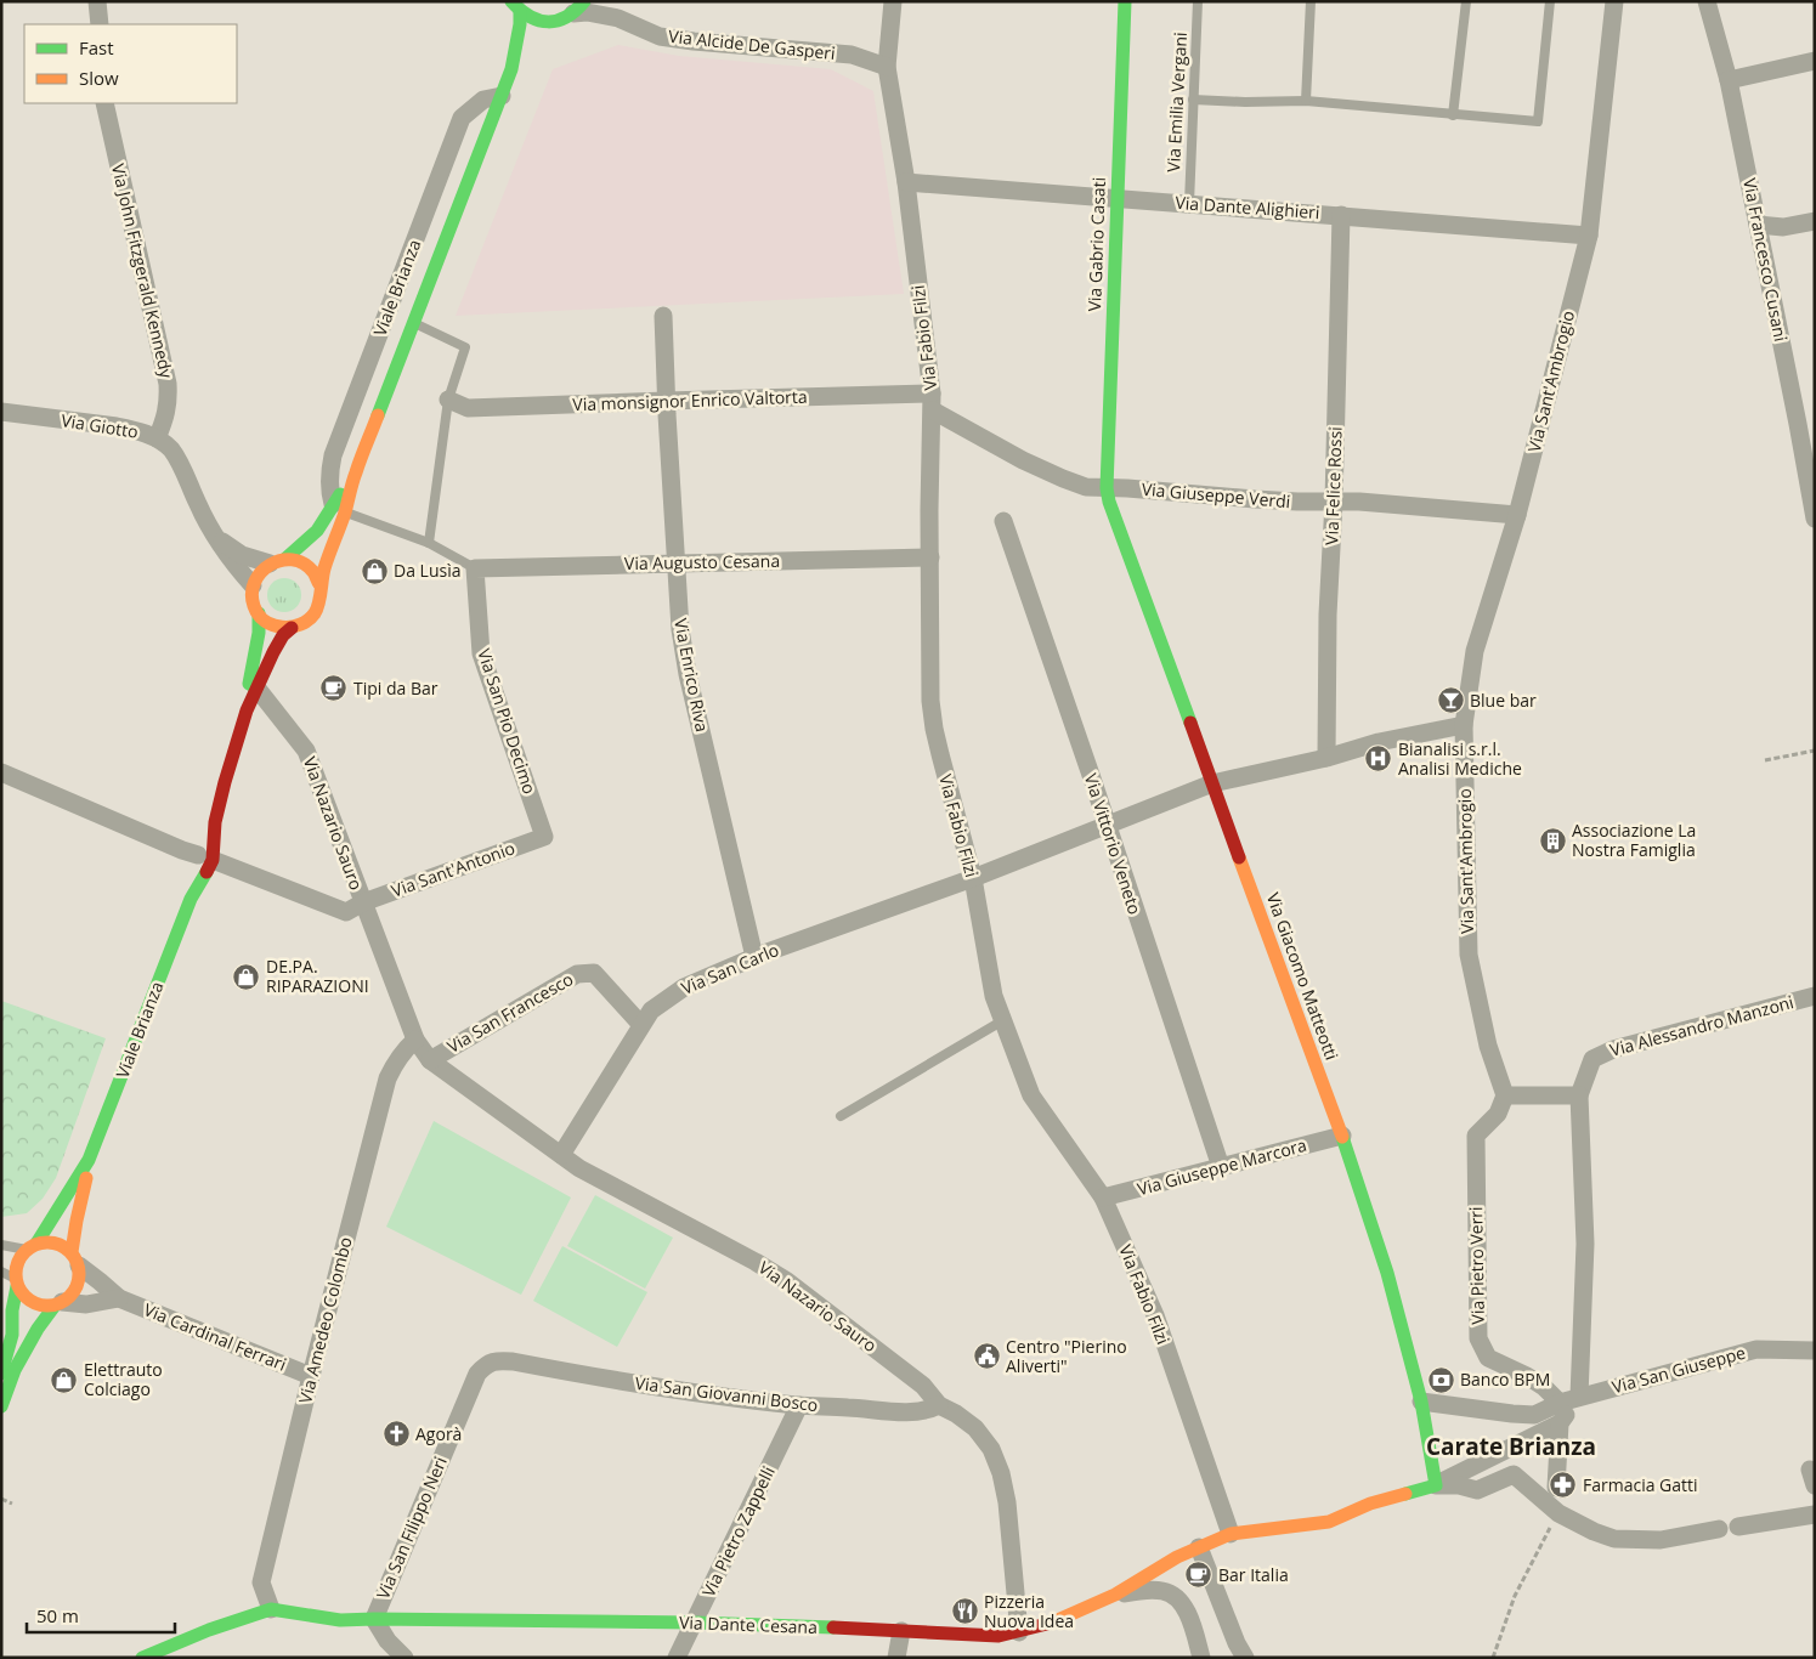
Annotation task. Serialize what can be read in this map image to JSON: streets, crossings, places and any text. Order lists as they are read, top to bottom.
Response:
{
  "streets": {
    "street": [
      "Via Alcide De Gasperi",
      "Via Dante Alighieri",
      "Via Gabrio Casati",
      "Via Francesco Cusani",
      "Via John Fitzgerald Kennedy",
      "Viale Brianza",
      "Via Fabio Filzi",
      "Via Sant'Ambrogio",
      "Via monsignor Enrico Valtorta",
      "Via Giotto",
      "Via Felice Rossi",
      "Via Giuseppe Verdi",
      "Via Augusto Cesana",
      "Via Enrico Riva",
      "Via San Pio Decimo",
      "Via Nazario Sauro",
      "Via Vittorio Veneto",
      "Via Sant'Antonio",
      "Via San Carlo",
      "Via Giacomo Matteotti",
      "Via San Francesco",
      "Via Alessandro Manzoni",
      "Via Giuseppe Marcora",
      "Via Pietro Verri",
      "Via Amedeo Colombo",
      "Via Cardinal Ferrari",
      "Via San Giuseppe",
      "Via San Giovanni Bosco",
      "Via San Filippo Neri",
      "Via Pietro Zappelli",
      "Via Dante Cesana"
    ],
    "lane": ["Via Emilia Vergani"]
  },
  "crossings": [
    ["Via Alcide De Gasperi", "Via Fabio Filzi"],
    ["Via Emilia Vergani", "Via Dante Alighieri"],
    ["Via Dante Alighieri", "Via Gabrio Casati"],
    ["Via Dante Alighieri", "Via Fabio Filzi"],
    ["Via Dante Alighieri", "Via Sant'Ambrogio"],
    ["Via Dante Alighieri", "Via Felice Rossi"],
    ["Via Gabrio Casati", "Via Giuseppe Verdi"],
    ["Via Gabrio Casati", "Via Giacomo Matteotti"],
    ["Via John Fitzgerald Kennedy", "Via Giotto"],
    ["Viale Brianza", "Via Giotto"],
    ["Viale Brianza", "Via Nazario Sauro"],
    ["Viale Brianza", "Via Sant'Antonio"],
    ["Viale Brianza", "Via Cardinal Ferrari"],
    ["Via Fabio Filzi", "Via monsignor Enrico Valtorta"],
    ["Via Fabio Filzi", "Via Giuseppe Verdi"],
    ["Via Fabio Filzi", "Via Augusto Cesana"],
    ["Via Fabio Filzi", "Via San Carlo"],
    ["Via Fabio Filzi", "Via Giuseppe Marcora"],
    ["Via Fabio Filzi", "Via Dante Cesana"],
    ["Via Sant'Ambrogio", "Via Giuseppe Verdi"],
    ["Via Sant'Ambrogio", "Via San Carlo"],
    ["Via Sant'Ambrogio", "Via Pietro Verri"],
    ["Via monsignor Enrico Valtorta", "Via Giuseppe Verdi"],
    ["Via monsignor Enrico Valtorta", "Via Enrico Riva"],
    ["Via Felice Rossi", "Via Giuseppe Verdi"],
    ["Via Felice Rossi", "Via San Carlo"],
    ["Via Giuseppe Verdi", "Via Giacomo Matteotti"],
    ["Via Augusto Cesana", "Via Enrico Riva"],
    ["Via Augusto Cesana", "Via San Pio Decimo"],
    ["Via Enrico Riva", "Via San Carlo"],
    ["Via San Pio Decimo", "Via Sant'Antonio"],
    ["Via Nazario Sauro", "Via Sant'Antonio"],
    ["Via Nazario Sauro", "Via San Carlo"],
    ["Via Nazario Sauro", "Via San Francesco"],
    ["Via Nazario Sauro", "Via Amedeo Colombo"],
    ["Via Nazario Sauro", "Via San Giovanni Bosco"],
    ["Via Nazario Sauro", "Via Dante Cesana"],
    ["Via Vittorio Veneto", "Via San Carlo"],
    ["Via Vittorio Veneto", "Via Giuseppe Marcora"],
    ["Via San Carlo", "Via Giacomo Matteotti"],
    ["Via San Carlo", "Via San Francesco"],
    ["Via Giacomo Matteotti", "Via Giuseppe Marcora"],
    ["Via Giacomo Matteotti", "Via San Giuseppe"],
    ["Via Giacomo Matteotti", "Via Dante Cesana"],
    ["Via Pietro Verri", "Via San Giuseppe"],
    ["Via Amedeo Colombo", "Via Cardinal Ferrari"],
    ["Via Amedeo Colombo", "Via Dante Cesana"],
    ["Via San Giovanni Bosco", "Via San Filippo Neri"],
    ["Via San Giovanni Bosco", "Via Pietro Zappelli"],
    ["Via San Filippo Neri", "Via Dante Cesana"],
    ["Via Pietro Zappelli", "Via Dante Cesana"]
  ],
  "districts": ["Carate Brianza"],
  "places": {
    "shop": ["Da Lusìa", "DE.PA. RIPARAZIONI", "Elettrauto Colciago"],
    "cafe": ["Tipi da Bar", "Bar Italia"],
    "bar": ["Blue bar"],
    "hospital": ["Bianalisi s.r.l. Analisi Mediche"],
    "building": ["Associazione La Nostra Famiglia"],
    "public building": ["Centro \"Pierino Aliverti\""],
    "bank": ["Banco BPM"],
    "church": ["Agorà"],
    "pharmacy": ["Farmacia Gatti"],
    "restaurant": ["Pizzeria Nuova Idea"]
  },
  "legend": ["Fast", "Slow"],
  "scale_bar": "50 m"
}
